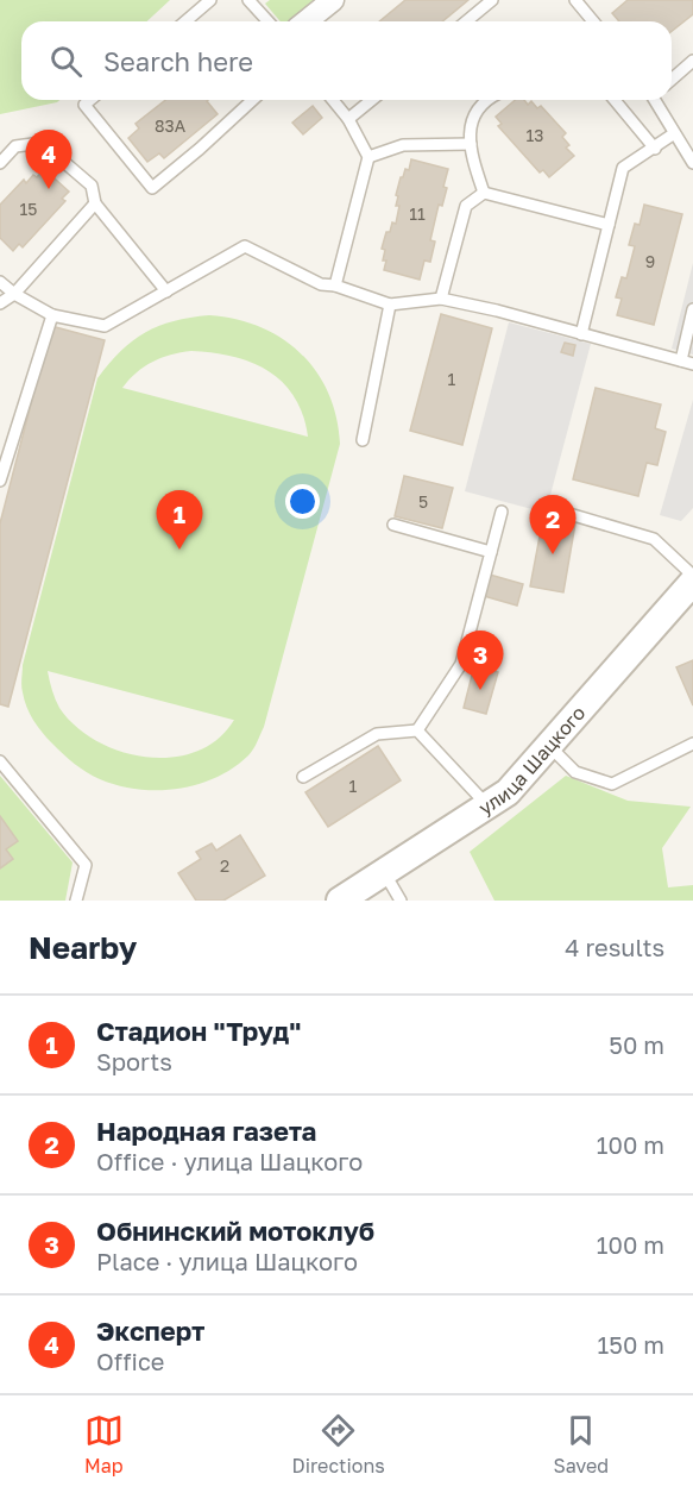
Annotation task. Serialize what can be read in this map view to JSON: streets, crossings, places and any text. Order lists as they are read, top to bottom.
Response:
{
  "streets": {
    "street": ["улица Шацкого"]
  },
  "house_numbers": [
    "83А",
    "13",
    "15",
    "11",
    "9",
    "1",
    "5",
    "1",
    "2"
  ],
  "page": {
    "search": "Search here",
    "pins": [
      "4",
      "1",
      "2",
      "3"
    ],
    "heading": ["Nearby", "4 results"],
    "list": [
      {
        "mark": "1",
        "name": "Стадион \"Труд\"",
        "note": "Sports",
        "value": "50 m"
      },
      {
        "mark": "2",
        "name": "Народная газета",
        "note": "Office · улица Шацкого",
        "value": "100 m"
      },
      {
        "mark": "3",
        "name": "Обнинский мотоклуб",
        "note": "Place · улица Шацкого",
        "value": "100 m"
      },
      {
        "mark": "4",
        "name": "Эксперт",
        "note": "Office",
        "value": "150 m"
      }
    ],
    "nav": ["Map", "Directions", "Saved"]
  }
}
